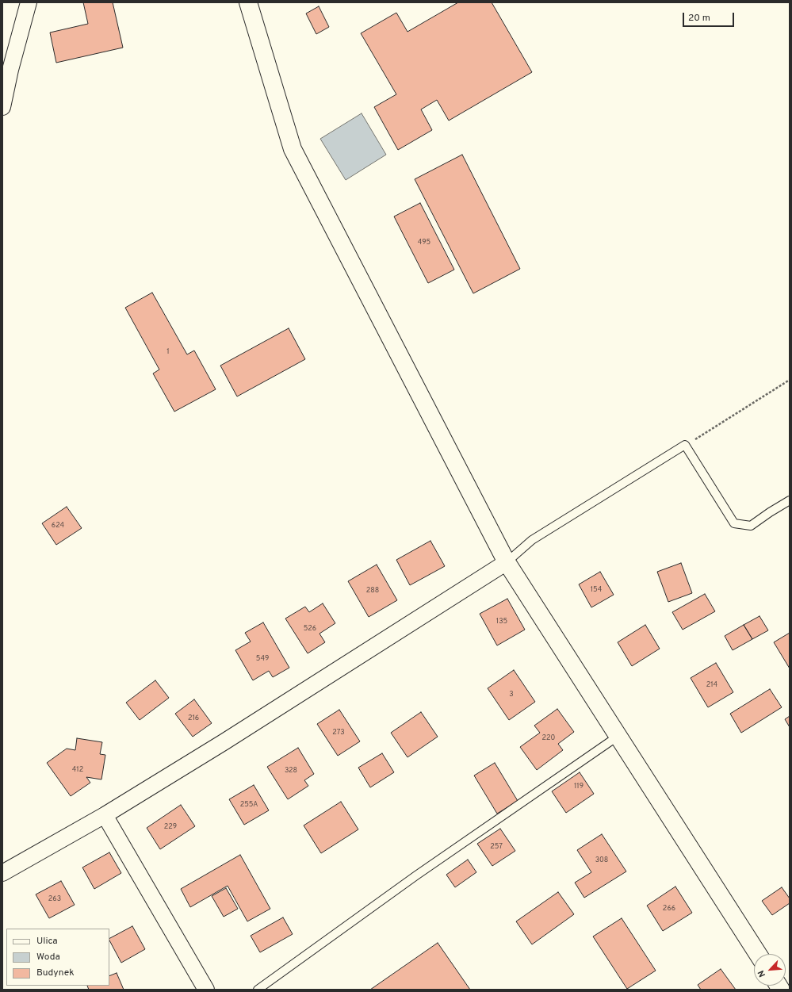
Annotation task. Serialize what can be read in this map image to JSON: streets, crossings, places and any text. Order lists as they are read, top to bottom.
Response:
{
  "house_numbers": [
    "495",
    "1",
    "624",
    "154",
    "288",
    "135",
    "526",
    "549",
    "214",
    "3",
    "216",
    "273",
    "220",
    "412",
    "328",
    "119",
    "255A",
    "229",
    "257",
    "308",
    "263",
    "266"
  ],
  "legend": ["Ulica", "Woda", "Budynek"],
  "scale_bar": "20 m",
  "north": "bottom left"
}
